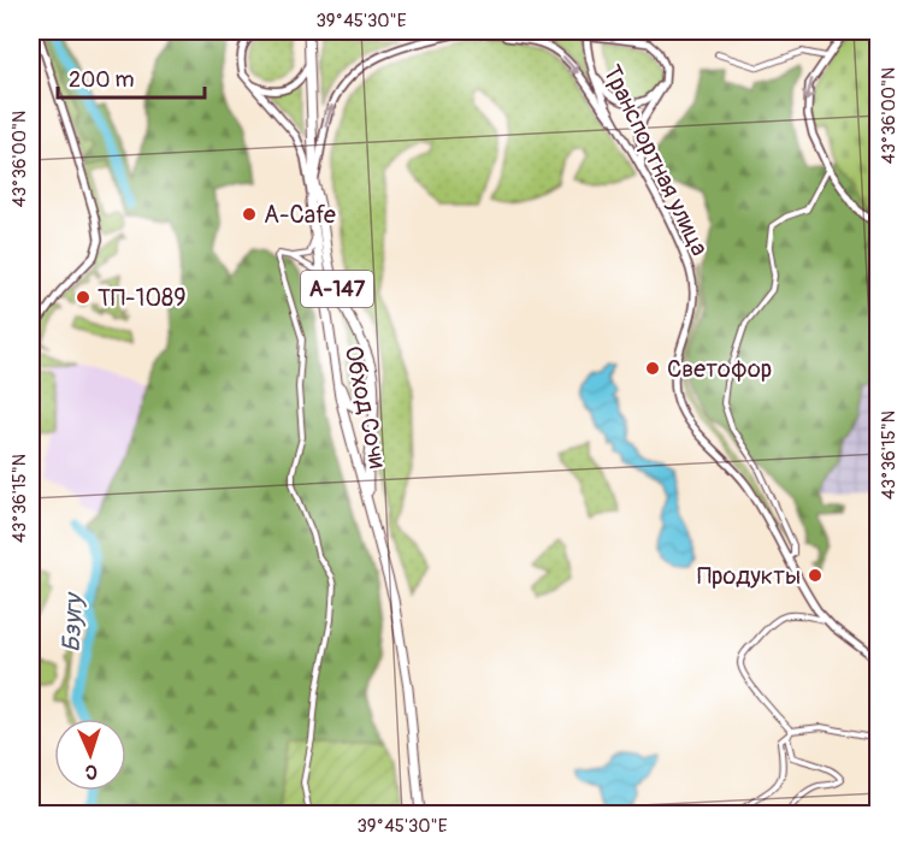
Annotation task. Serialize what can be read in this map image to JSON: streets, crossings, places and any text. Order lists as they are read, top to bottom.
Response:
{
  "streets": {
    "highway": ["А-147", "Обход Сочи"],
    "main road": ["Транспортная улица"]
  },
  "crossings": [
    ["А-147", "Обход Сочи"]
  ],
  "water": ["Бзугу"],
  "places": [
    "A-Cafe",
    "ТП-1089",
    "Светофор",
    "Продукты"
  ],
  "scale_bar": "200 m",
  "north": "bottom",
  "coordinates": ["39°45'30\"E", "43°36'00\"N", "43°36'15\"N"]
}
